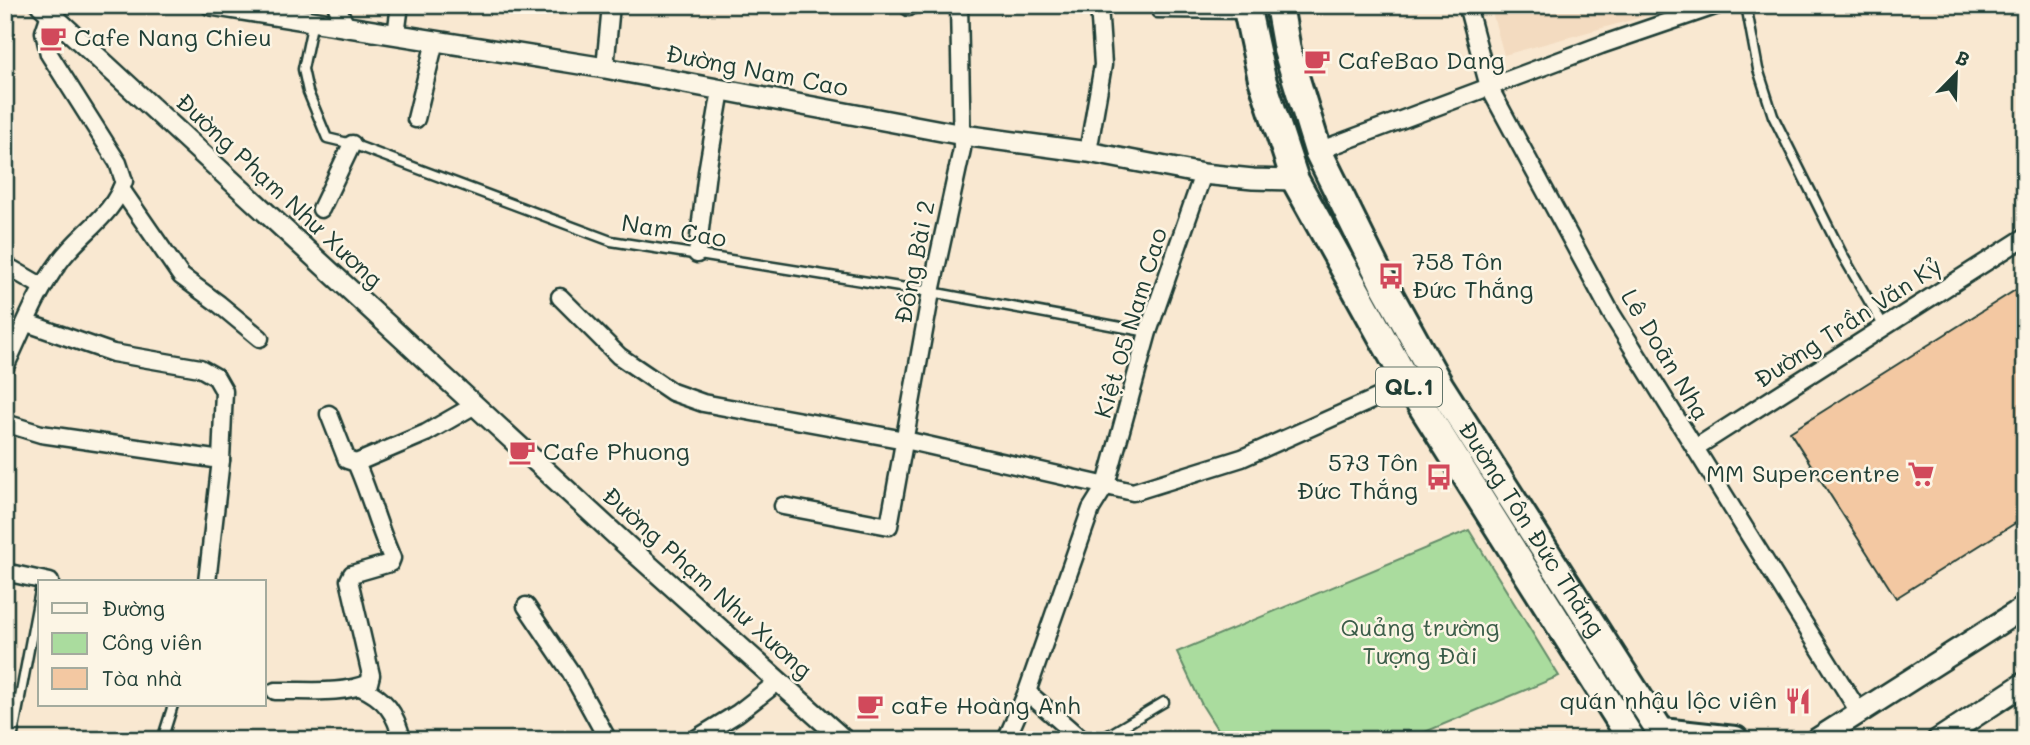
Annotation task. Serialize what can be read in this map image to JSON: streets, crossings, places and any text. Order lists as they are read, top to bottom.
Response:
{
  "streets": {
    "highway": ["QL.1", "Đường Tôn Đức Thắng"],
    "street": [
      "Đường Nam Cao",
      "Đường Phạm Như Xương",
      "Đồng Bài 2",
      "Kiệt 05 Nam Cao",
      "Đường Trần Văn Kỷ",
      "Lê Doãn Nhạ"
    ],
    "lane": ["Nam Cao"]
  },
  "crossings": [
    ["Đường Nam Cao", "Nam Cao"],
    ["Đường Nam Cao", "Đồng Bài 2"],
    ["Đường Nam Cao", "Kiệt 05 Nam Cao"],
    ["Đường Nam Cao", "Đường Tôn Đức Thắng"],
    ["Nam Cao", "Đồng Bài 2"],
    ["Nam Cao", "Kiệt 05 Nam Cao"],
    ["Đường Trần Văn Kỷ", "Lê Doãn Nhạ"]
  ],
  "parks": ["Quảng trường Tượng Đài"],
  "places": {
    "cafe": [
      "Cafe Nang Chieu",
      "CafeBao Dang",
      "Cafe Phuong",
      "caFe Hoàng Anh"
    ],
    "bus stop": ["758 Tôn Đức Thắng", "573 Tôn Đức Thắng"],
    "supermarket": ["MM Supercentre"],
    "restaurant": ["quán nhậu lộc viên"]
  },
  "legend": ["Đường", "Công viên", "Tòa nhà"],
  "north": "top right"
}
